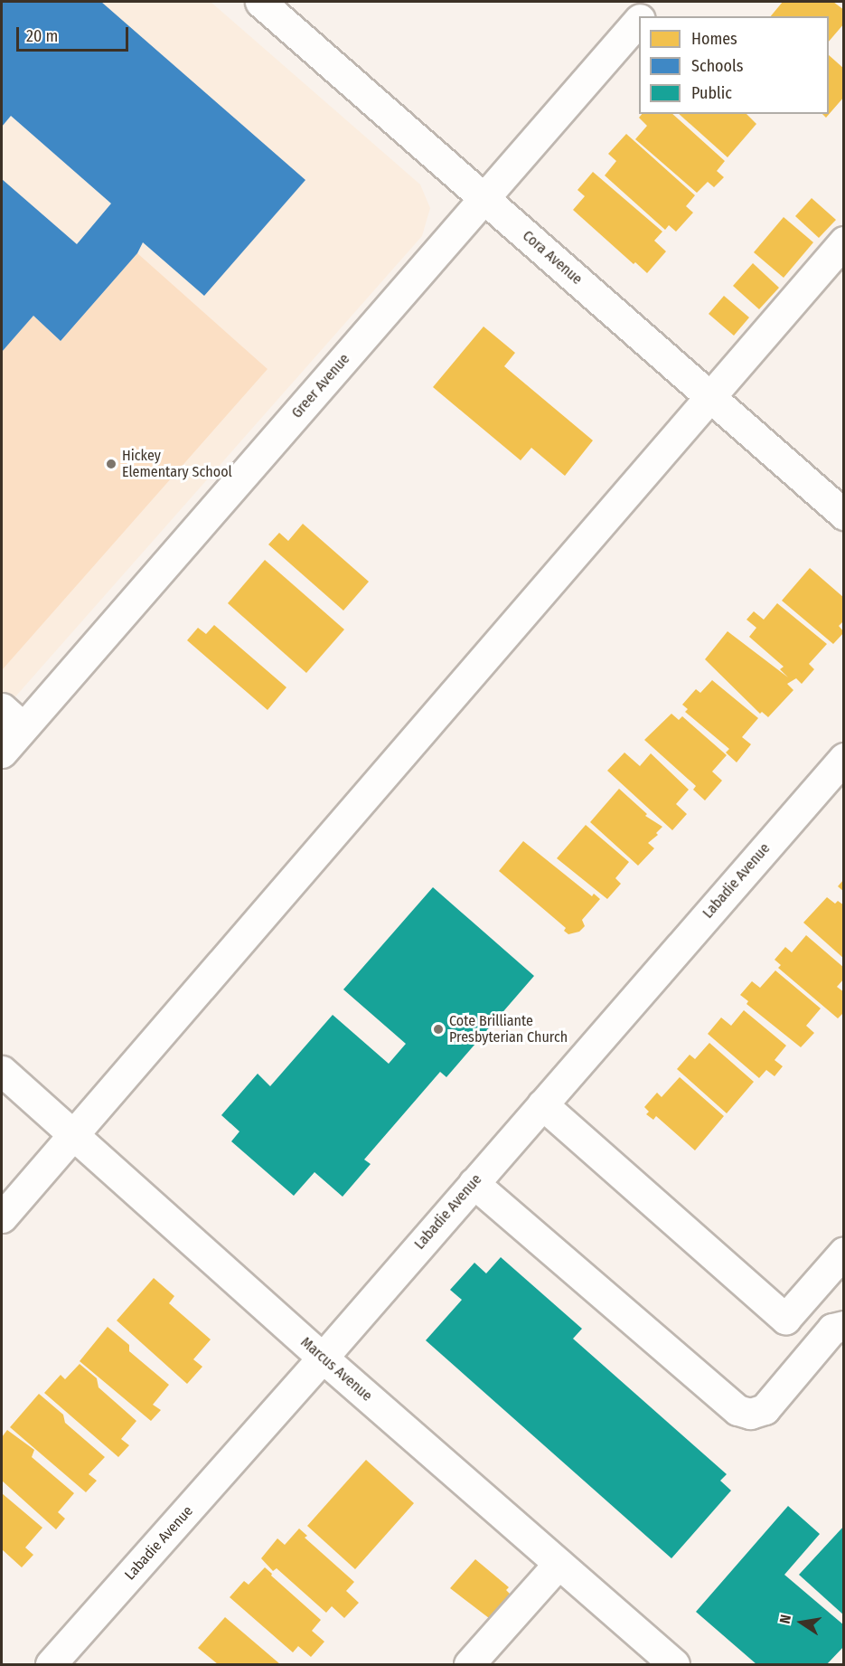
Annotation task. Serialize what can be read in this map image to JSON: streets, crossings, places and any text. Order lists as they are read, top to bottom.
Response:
{
  "streets": {
    "street": [
      "Cora Avenue",
      "Greer Avenue",
      "Labadie Avenue",
      "Marcus Avenue"
    ]
  },
  "crossings": [
    ["Cora Avenue", "Greer Avenue"],
    ["Labadie Avenue", "Marcus Avenue"]
  ],
  "places": ["Hickey Elementary School", "Cote Brilliante Presbyterian Church"],
  "legend": ["Homes", "Schools", "Public"],
  "scale_bar": "20 m",
  "north": "left"
}
